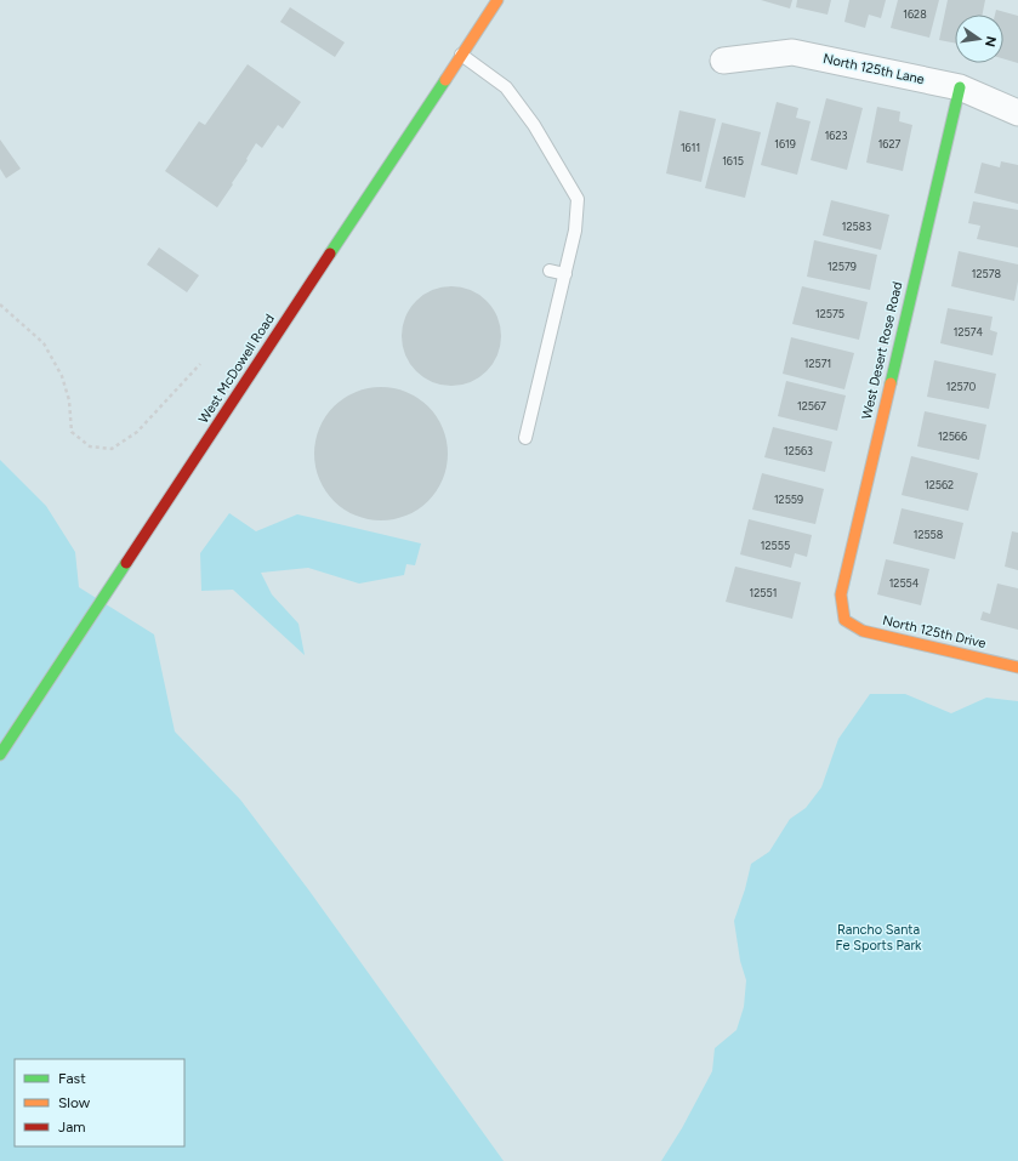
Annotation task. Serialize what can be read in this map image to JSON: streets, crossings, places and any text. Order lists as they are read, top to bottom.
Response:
{
  "streets": {
    "main road": ["West Desert Rose Road", "West McDowell Road", "North 125th Drive"],
    "street": ["North 125th Lane"]
  },
  "crossings": [
    ["North 125th Lane", "West Desert Rose Road"],
    ["West Desert Rose Road", "North 125th Drive"]
  ],
  "parks": ["Rancho Santa Fe Sports Park"],
  "house_numbers": [
    "1628",
    "1623",
    "1619",
    "1627",
    "1611",
    "1615",
    "12583",
    "12579",
    "12578",
    "12575",
    "12574",
    "12571",
    "12570",
    "12567",
    "12566",
    "12563",
    "12562",
    "12559",
    "12558",
    "12555",
    "12554",
    "12551"
  ],
  "legend": ["Fast", "Slow", "Jam"],
  "north": "right"
}
